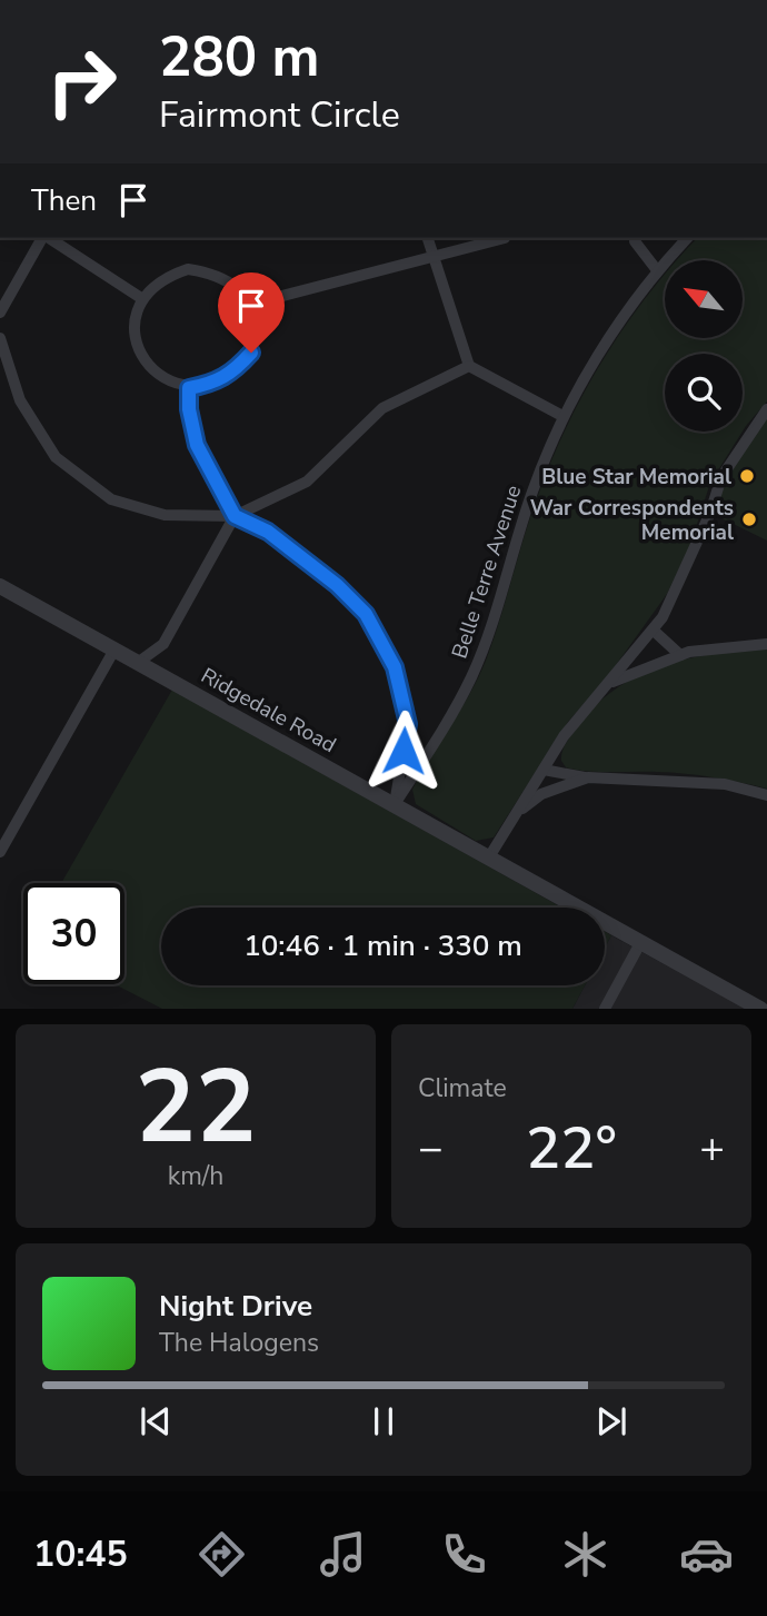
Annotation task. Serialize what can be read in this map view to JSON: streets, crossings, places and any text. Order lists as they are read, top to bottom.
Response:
{
  "streets": {
    "street": ["Belle Terre Avenue", "Ridgedale Road"]
  },
  "crossings": [
    ["Belle Terre Avenue", "Ridgedale Road"]
  ],
  "places": ["Blue Star Memorial", "War Correspondents Memorial"],
  "north": "top left",
  "page": {
    "turn": ["280 m", "Fairmont Circle"],
    "then": "Then",
    "limit": "30",
    "trip": "10:46 · 1 min · 330 m",
    "tile": [
      ["22", "km/h"],
      "Climate"
    ],
    "heat": ["−", "22°", "+"],
    "song": ["Night Drive", "The Halogens"],
    "tabs": "10:45"
  }
}
